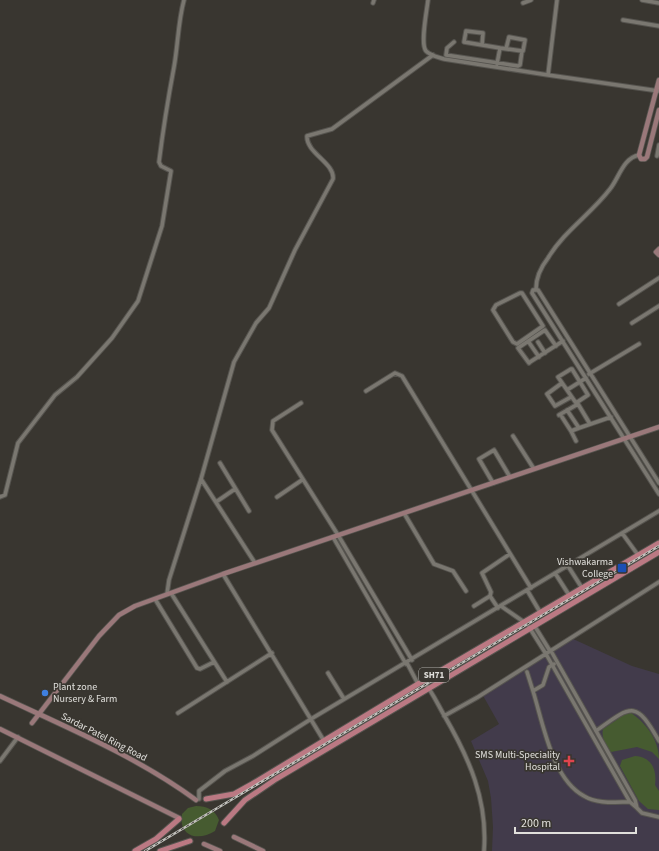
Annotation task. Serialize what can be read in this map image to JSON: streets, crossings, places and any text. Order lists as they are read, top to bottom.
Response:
{
  "streets": {
    "main road": ["SH71"],
    "street": ["Sardar Patel Ring Road"]
  },
  "places": {
    "transit": ["Vishwakarma College"],
    "other": ["Plant zone Nursery & Farm"],
    "health": ["SMS Multi-Speciality Hospital"]
  },
  "scale_bar": "200 m"
}
